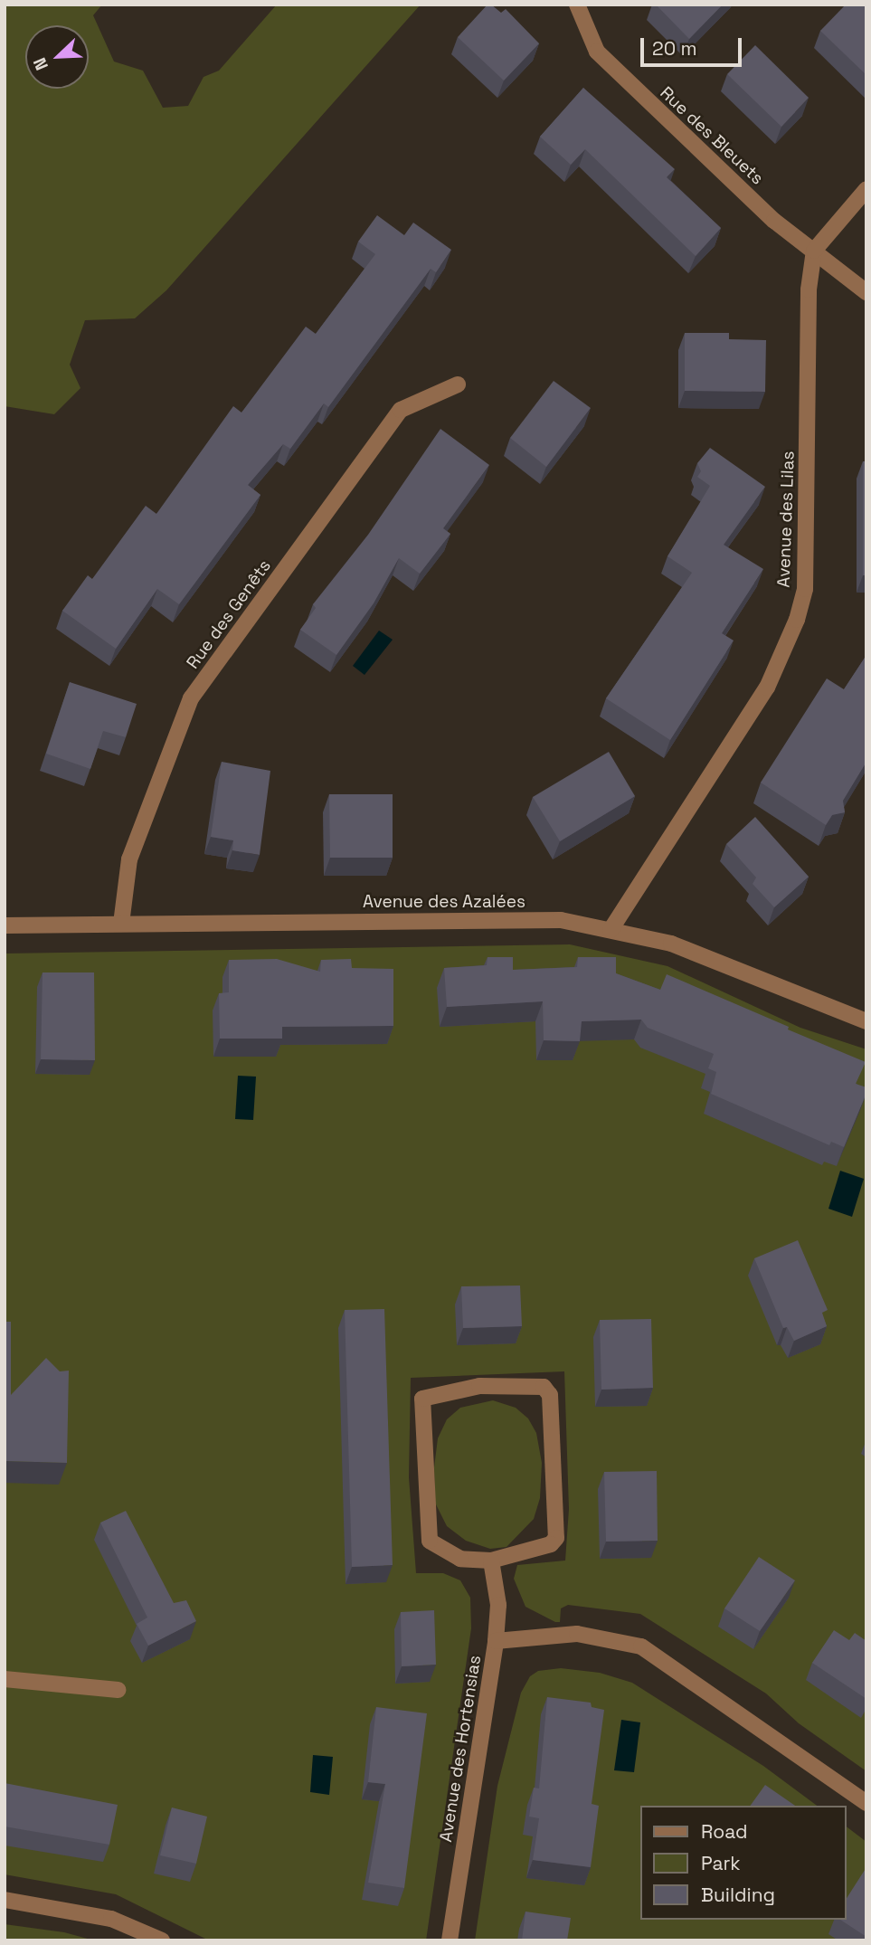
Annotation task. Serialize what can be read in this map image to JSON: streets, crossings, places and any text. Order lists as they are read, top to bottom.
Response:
{
  "streets": {
    "street": [
      "Rue des Bleuets",
      "Avenue des Lilas",
      "Rue des Genêts",
      "Avenue des Azalées",
      "Avenue des Hortensias"
    ]
  },
  "crossings": [
    ["Rue des Bleuets", "Avenue des Lilas"],
    ["Avenue des Lilas", "Avenue des Azalées"],
    ["Rue des Genêts", "Avenue des Azalées"]
  ],
  "legend": ["Road", "Park", "Building"],
  "scale_bar": "20 m",
  "north": "bottom left"
}
